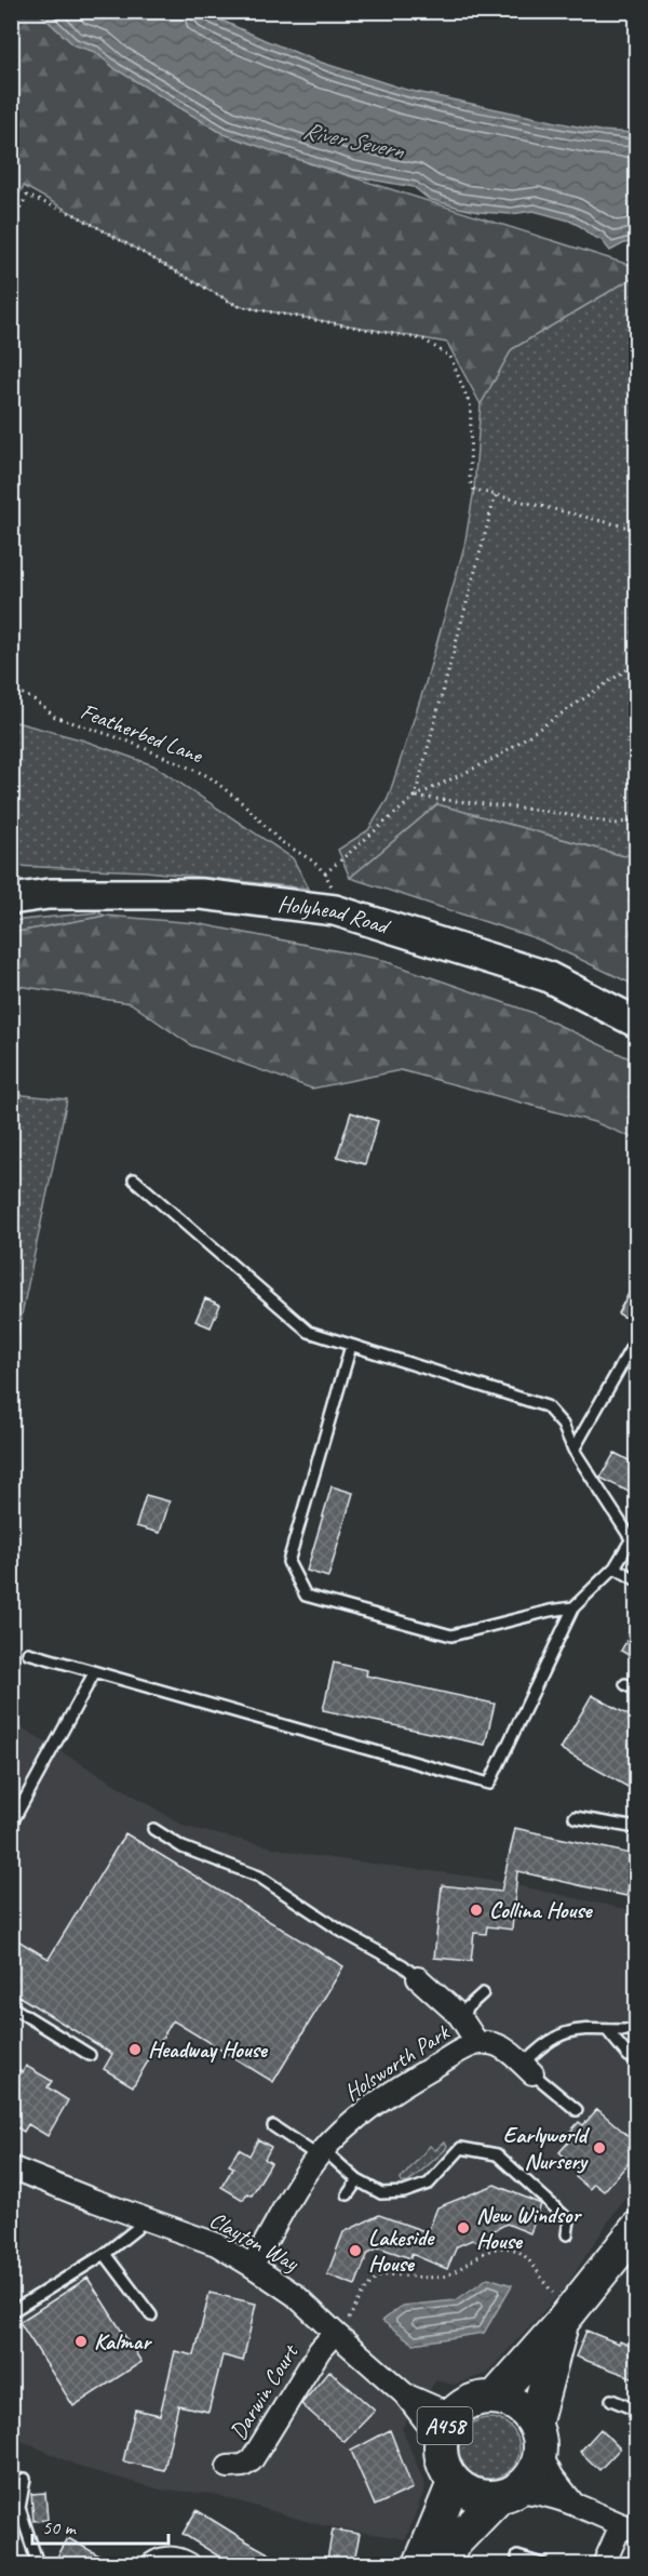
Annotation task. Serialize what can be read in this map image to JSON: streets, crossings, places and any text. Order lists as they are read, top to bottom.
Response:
{
  "streets": {
    "main road": ["Holyhead Road", "A458"],
    "street": ["Holsworth Park", "Clayton Way", "Darwin Court"],
    "path": ["Featherbed Lane"]
  },
  "crossings": [
    ["Holsworth Park", "Clayton Way"],
    ["Clayton Way", "Darwin Court"],
    ["Clayton Way", "A458"]
  ],
  "water": ["River Severn"],
  "places": [
    "Collina House",
    "Headway House",
    "Earlyworld Nursery",
    "New Windsor House",
    "Lakeside House",
    "Kalmar"
  ],
  "scale_bar": "50 m"
}
